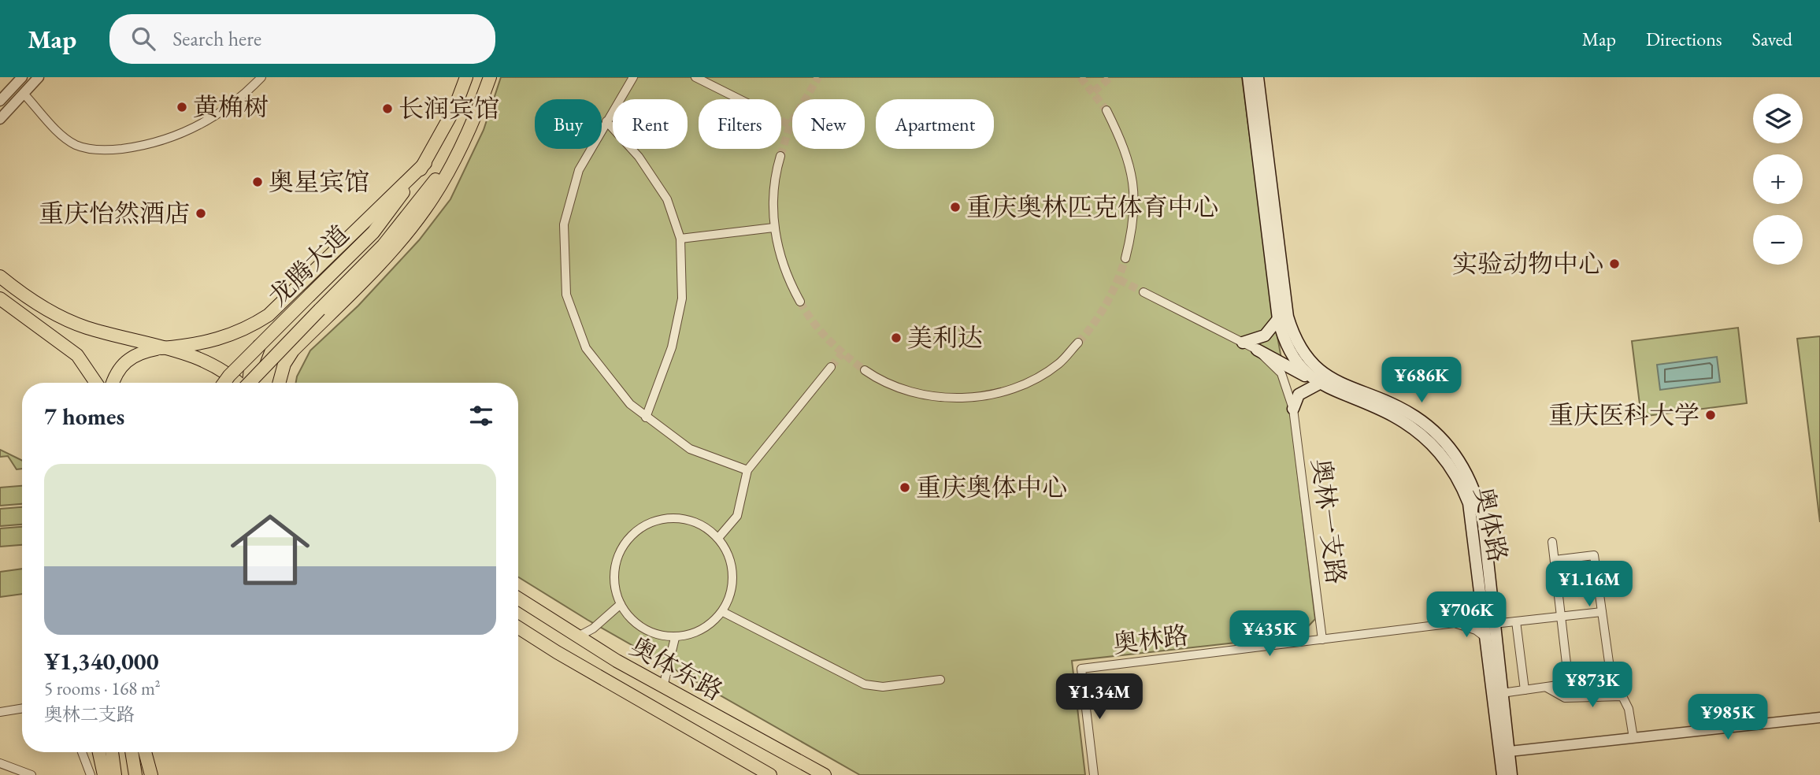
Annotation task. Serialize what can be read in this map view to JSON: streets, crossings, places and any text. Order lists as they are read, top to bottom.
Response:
{
  "streets": {
    "main road": ["龙腾大道", "奥体路", "奥体东路"],
    "street": ["奥林一支路", "奥林路"]
  },
  "crossings": [
    ["奥林一支路", "奥林路"],
    ["奥体路", "奥林路"]
  ],
  "places": [
    "黄桷树",
    "长润宾馆",
    "奥星宾馆",
    "重庆奥林匹克体育中心",
    "重庆怡然酒店",
    "实验动物中心",
    "美利达",
    "重庆医科大学",
    "重庆奥体中心"
  ],
  "page": {
    "header": "Map",
    "search": "Search here",
    "nav": ["Map", "Directions", "Saved"],
    "map_buttons": ["+", "−"],
    "chip": [
      "Buy",
      "Rent",
      "Filters",
      "New",
      "Apartment"
    ],
    "price": [
      "¥686K",
      "¥1.16M",
      "¥706K",
      "¥435K",
      "¥873K",
      "¥1.34M",
      "¥985K"
    ],
    "heading": "7 homes",
    "list": [
      {
        "name": "¥1,340,000",
        "note": "5 rooms · 168 m² · 奥林二支路"
      }
    ]
  }
}
